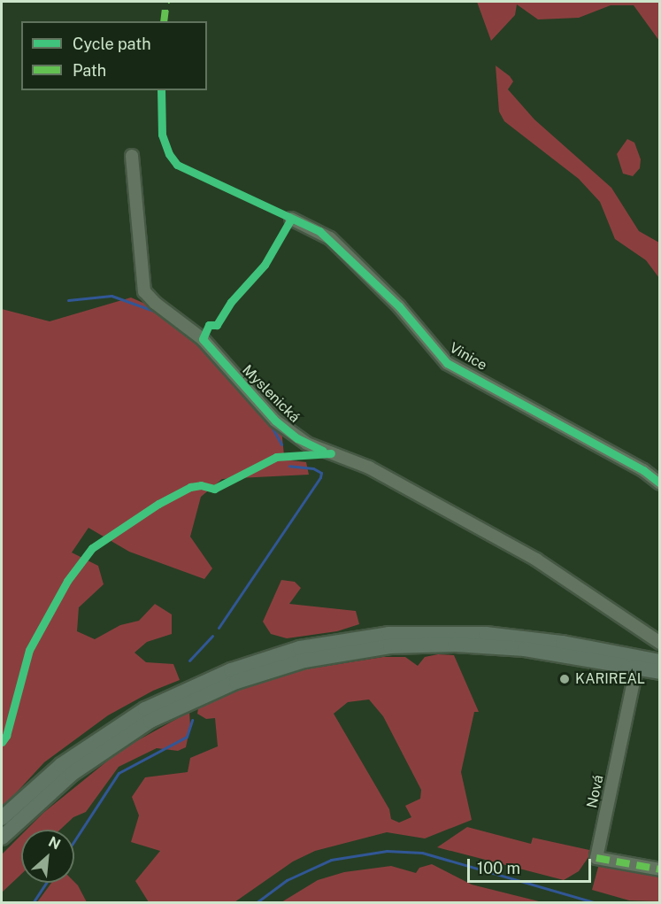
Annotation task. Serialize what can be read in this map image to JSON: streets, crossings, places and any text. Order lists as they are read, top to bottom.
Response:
{
  "streets": {
    "street": ["Vinice", "Myslenická", "Nová"]
  },
  "places": ["KARIREAL"],
  "legend": ["Cycle path", "Path"],
  "scale_bar": "100 m",
  "north": "top right"
}
